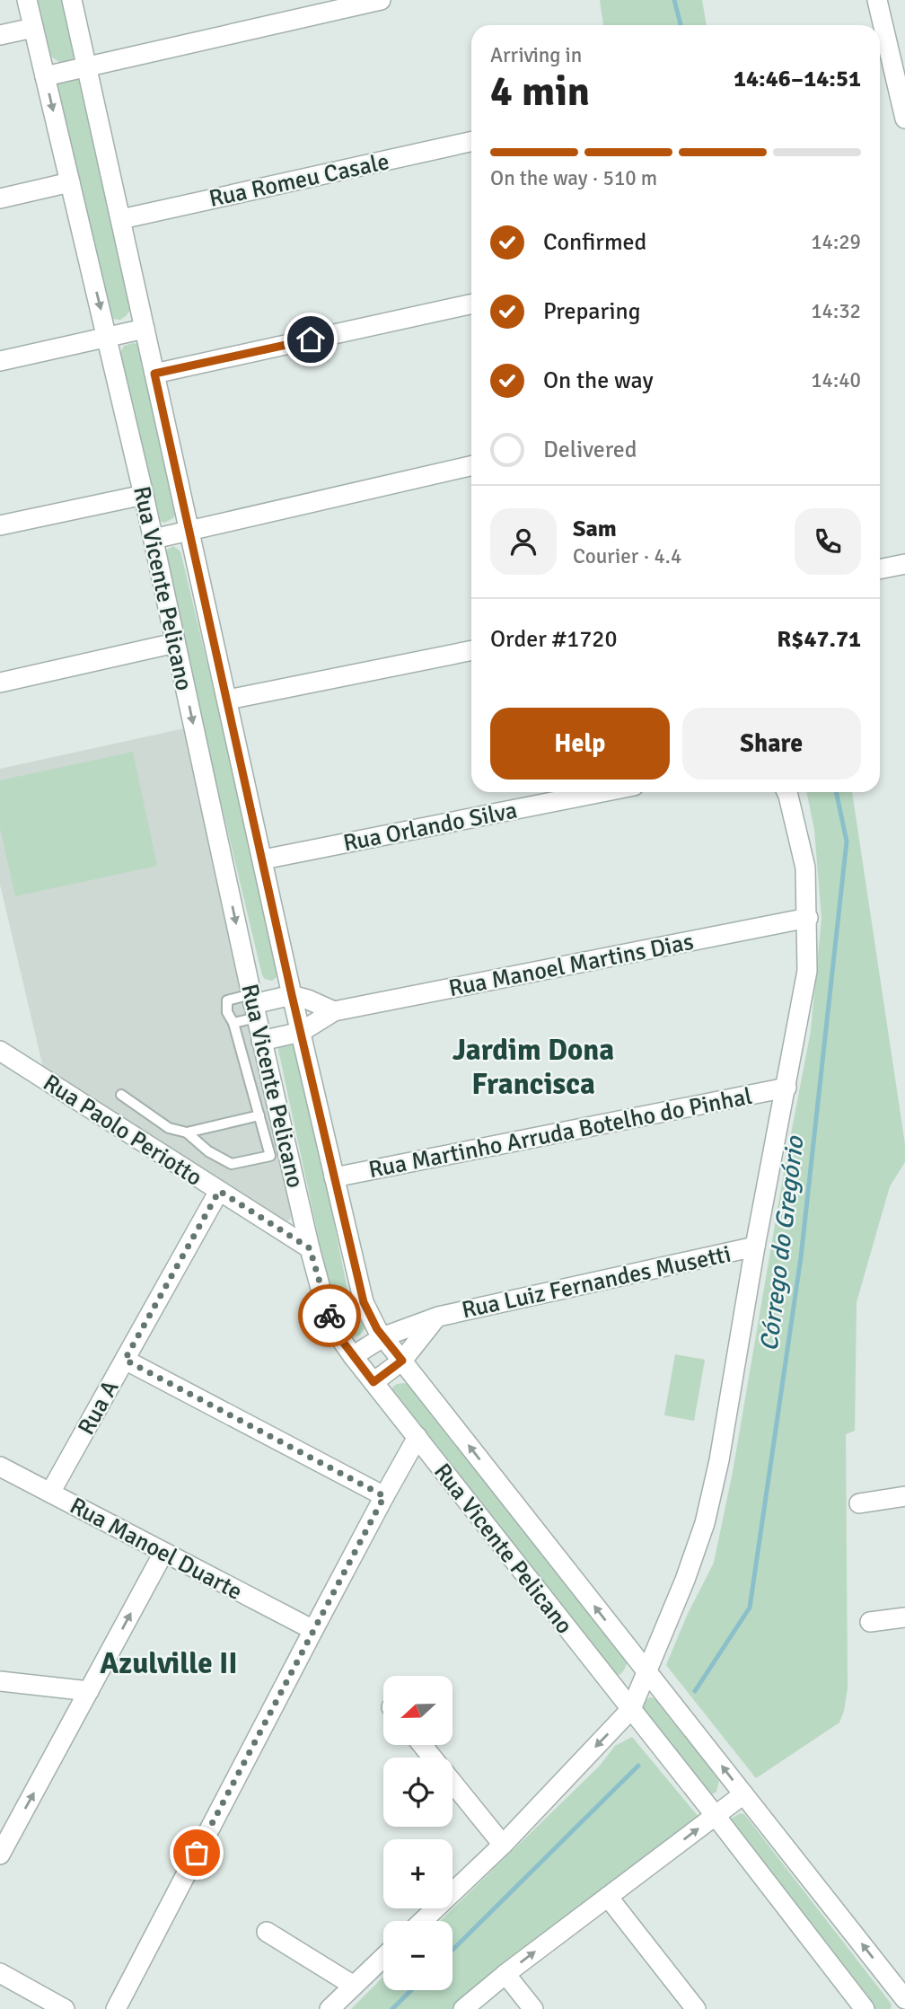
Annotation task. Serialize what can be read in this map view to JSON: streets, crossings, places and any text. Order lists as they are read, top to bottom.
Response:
{
  "streets": {
    "street": [
      "Rua Romeu Casale",
      "Rua Vicente Pelicano",
      "Rua Orlando Silva",
      "Rua Manoel Martins Dias",
      "Rua Paolo Periotto",
      "Rua Martinho Arruda Botelho do Pinhal",
      "Rua Luiz Fernandes Musetti",
      "Rua A",
      "Rua Manoel Duarte"
    ]
  },
  "crossings": [
    ["Rua Romeu Casale", "Rua Vicente Pelicano"],
    ["Rua Vicente Pelicano", "Rua Orlando Silva"],
    ["Rua Vicente Pelicano", "Rua Manoel Martins Dias"],
    ["Rua Vicente Pelicano", "Rua Paolo Periotto"],
    ["Rua Vicente Pelicano", "Rua Martinho Arruda Botelho do Pinhal"],
    ["Rua Vicente Pelicano", "Rua Luiz Fernandes Musetti"],
    ["Rua Paolo Periotto", "Rua A"],
    ["Rua A", "Rua Manoel Duarte"]
  ],
  "districts": ["Jardim Dona Francisca", "Azulville II"],
  "water": ["Córrego do Gregório"],
  "north": "left",
  "page": {
    "heading": ["4 min", "Arriving in", "14:46–14:51"],
    "panel": [
      "Sam",
      "Courier · 4.4",
      "Order #1720",
      "R$47.71"
    ],
    "bar": "On the way · 510 m",
    "list": [
      ["Confirmed", "14:29"],
      ["Preparing", "14:32"],
      ["On the way", "14:40"],
      "Delivered"
    ],
    "buttons": ["Help", "Share"],
    "map_buttons": ["+", "−"]
  }
}
